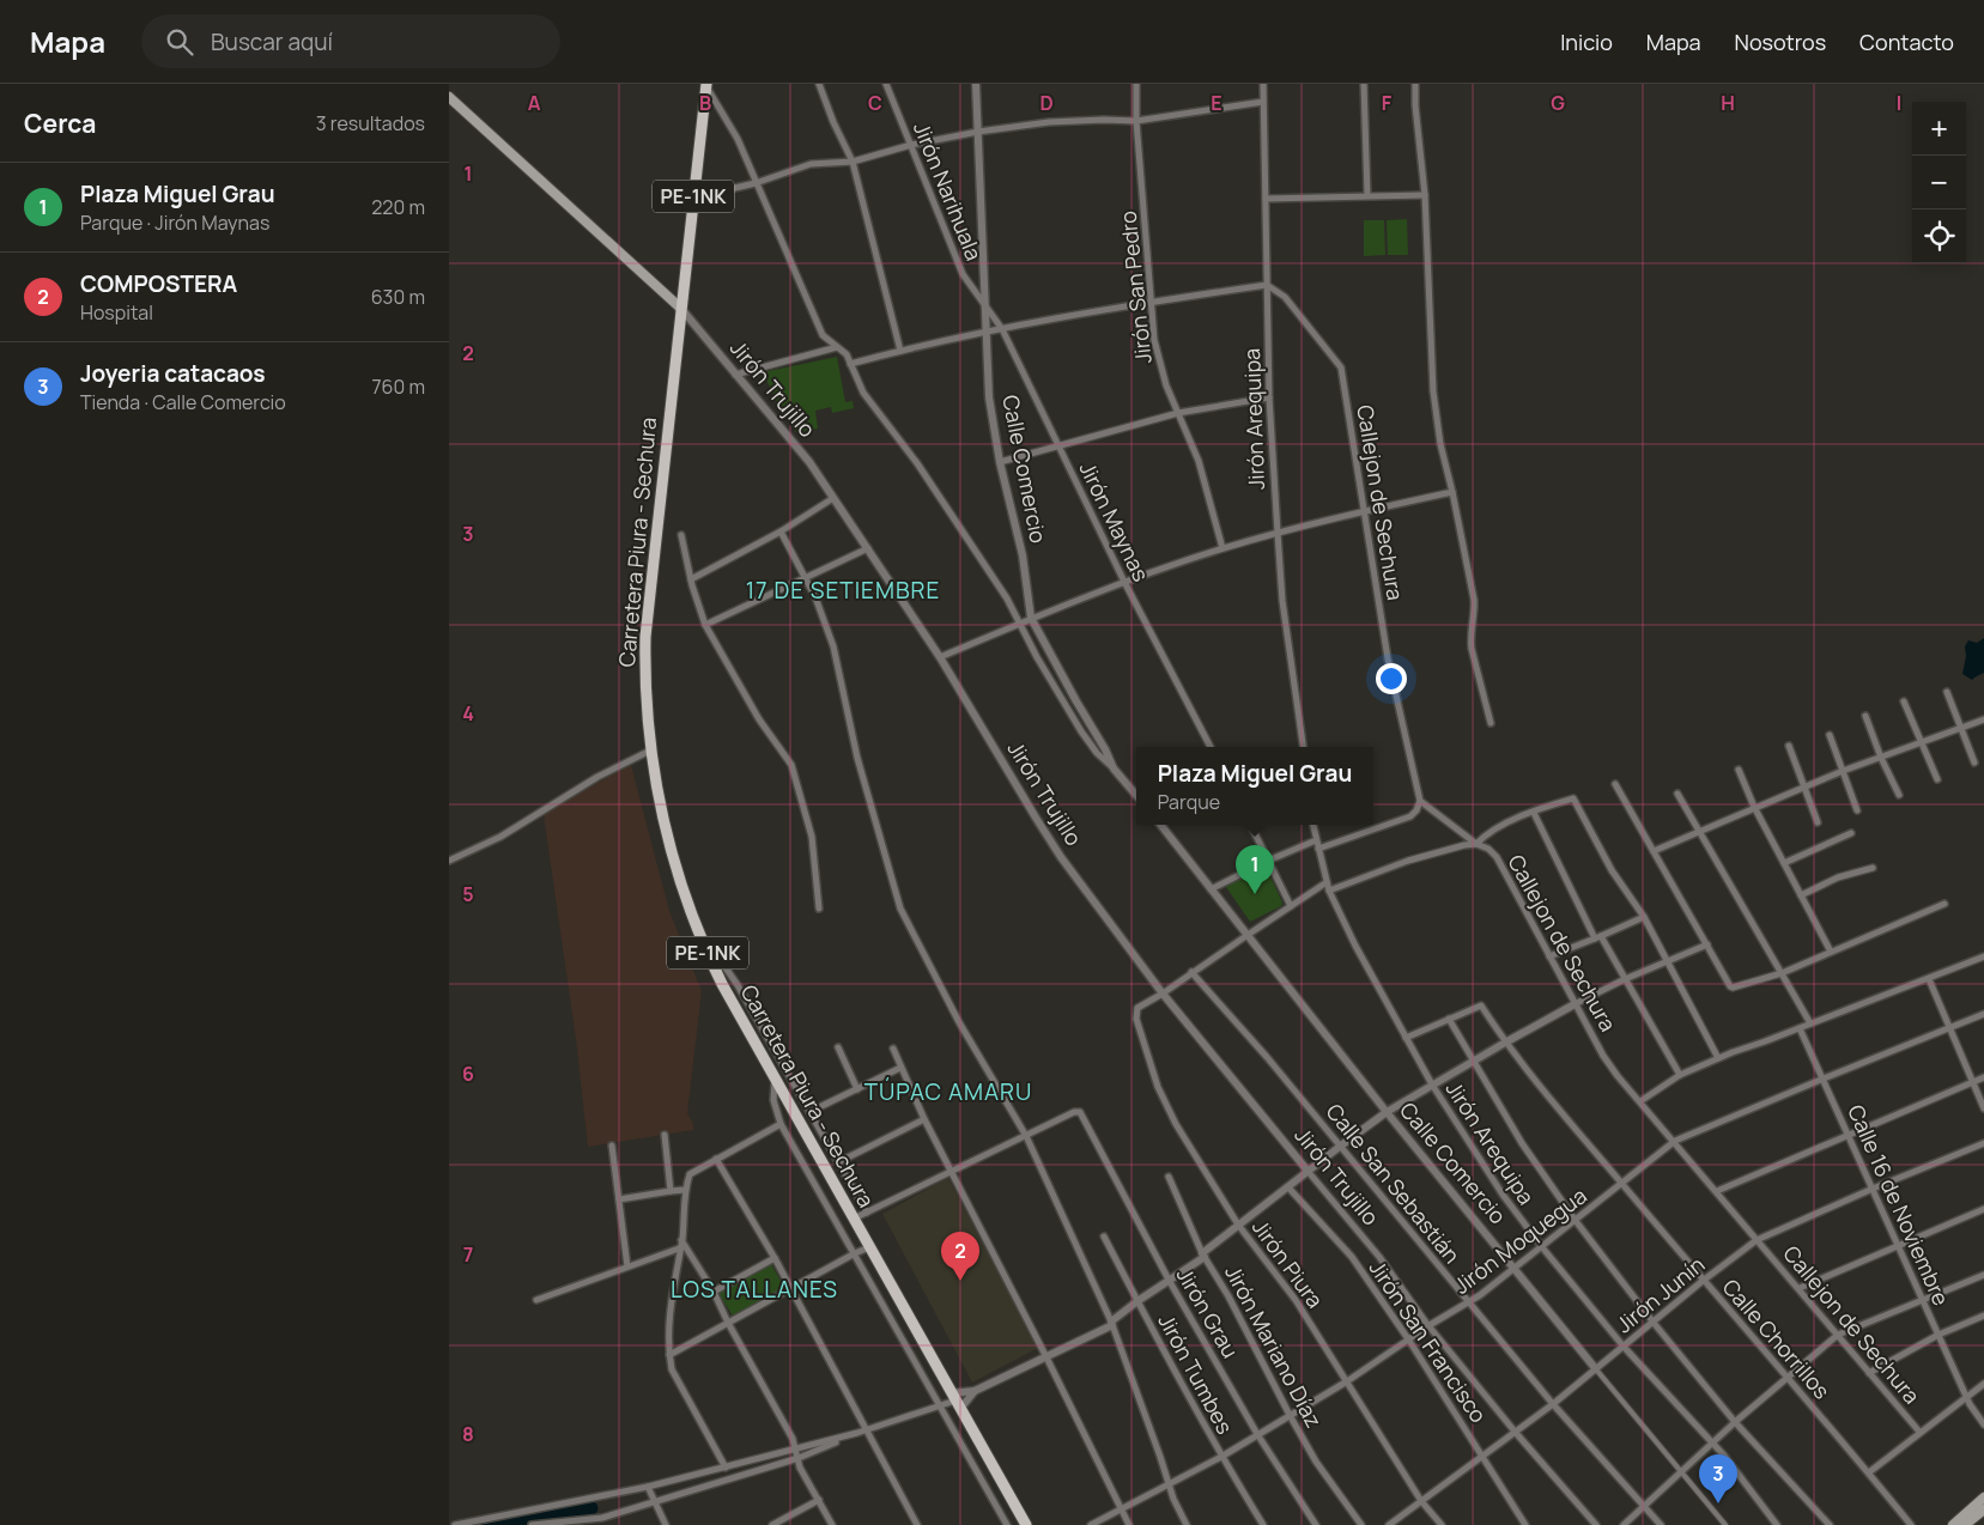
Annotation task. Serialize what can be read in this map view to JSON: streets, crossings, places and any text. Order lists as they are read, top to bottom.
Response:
{
  "streets": {
    "main road": ["PE-1NK", "Jirón Trujillo", "Carretera Piura - Sechura"],
    "street": [
      "Jirón Narihuala",
      "Jirón San Pedro",
      "Jirón Arequipa",
      "Calle Comercio",
      "Callejon de Sechura",
      "Jirón Maynas",
      "Calle San Sebastián",
      "Calle 16 de Noviembre",
      "Jirón Moquegua",
      "Jirón Piura",
      "Jirón Junín",
      "Jirón Grau",
      "Calle Chorrillos",
      "Jirón San Francisco",
      "Jirón Mariano Díaz",
      "Jirón Tumbes"
    ]
  },
  "crossings": [
    ["Jirón Narihuala", "Calle Comercio"],
    ["Jirón Narihuala", "Jirón Maynas"],
    ["Jirón Trujillo", "Carretera Piura - Sechura"],
    ["Jirón Trujillo", "Jirón Moquegua"],
    ["Jirón Trujillo", "Jirón Piura"],
    ["Jirón Trujillo", "Jirón Junín"],
    ["Jirón Arequipa", "Callejon de Sechura"],
    ["Jirón Arequipa", "Jirón Moquegua"],
    ["Jirón Arequipa", "Jirón Junín"],
    ["Calle Comercio", "Jirón Maynas"],
    ["Calle Comercio", "Carretera Piura - Sechura"],
    ["Calle Comercio", "Jirón Moquegua"],
    ["Calle Comercio", "Jirón Junín"],
    ["Callejon de Sechura", "Jirón Moquegua"],
    ["Callejon de Sechura", "Jirón Junín"],
    ["Calle San Sebastián", "Jirón Moquegua"],
    ["Calle San Sebastián", "Jirón Junín"],
    ["Calle 16 de Noviembre", "Jirón Moquegua"],
    ["Calle 16 de Noviembre", "Jirón Junín"],
    ["Jirón Moquegua", "Jirón Piura"],
    ["Jirón Moquegua", "Jirón Grau"],
    ["Jirón Moquegua", "Calle Chorrillos"],
    ["Jirón Moquegua", "Jirón San Francisco"],
    ["Jirón Moquegua", "Jirón Mariano Díaz"],
    ["Jirón Moquegua", "Jirón Tumbes"],
    ["Jirón Piura", "Jirón Junín"],
    ["Jirón Junín", "Calle Chorrillos"],
    ["Jirón Junín", "Jirón San Francisco"]
  ],
  "districts": ["17 DE SETIEMBRE", "TÚPAC AMARU", "LOS TALLANES"],
  "page": {
    "header": "Mapa",
    "search": "Buscar aquí",
    "nav": [
      "Inicio",
      "Mapa",
      "Nosotros",
      "Contacto"
    ],
    "heading": ["Cerca", "3 resultados"],
    "map_buttons": ["+", "−"],
    "list": [
      {
        "mark": "1",
        "name": "Plaza Miguel Grau",
        "note": "Parque · Jirón Maynas",
        "value": "220 m"
      },
      {
        "mark": "2",
        "name": "COMPOSTERA",
        "note": "Hospital",
        "value": "630 m"
      },
      {
        "mark": "3",
        "name": "Joyeria catacaos",
        "note": "Tienda · Calle Comercio",
        "value": "760 m"
      }
    ],
    "popup": ["Plaza Miguel Grau", "Parque"],
    "pins": ["1", "2", "3"]
  },
  "grid": {
    "columns": [
      "A",
      "B",
      "C",
      "D",
      "E",
      "F",
      "G",
      "H",
      "I"
    ],
    "rows": [
      "1",
      "2",
      "3",
      "4",
      "5",
      "6",
      "7",
      "8"
    ]
  }
}
